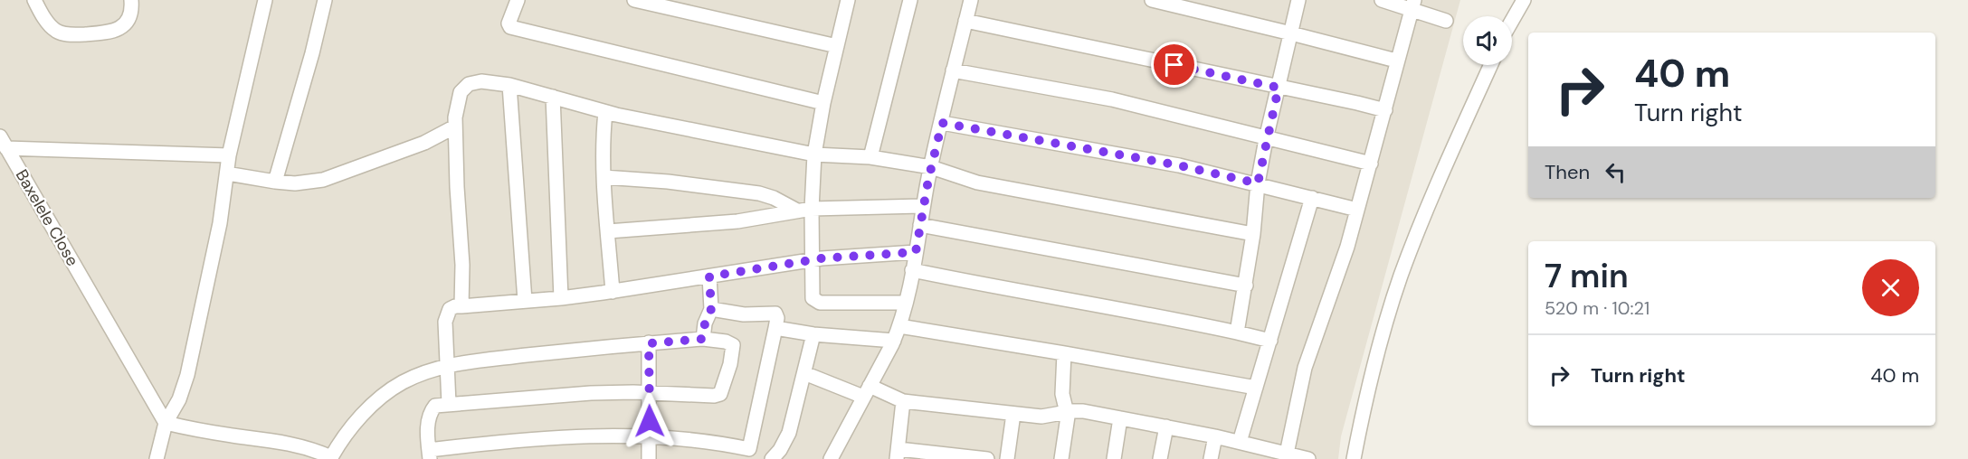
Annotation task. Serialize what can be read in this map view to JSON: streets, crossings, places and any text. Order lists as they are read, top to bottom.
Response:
{
  "streets": {
    "street": ["Baxelele Close"]
  },
  "page": {
    "turn": ["40 m", "Turn right"],
    "then": "Then",
    "heading": ["7 min", "520 m · 10:21"],
    "list": [
      {
        "name": "Turn right",
        "value": "40 m"
      }
    ]
  }
}
